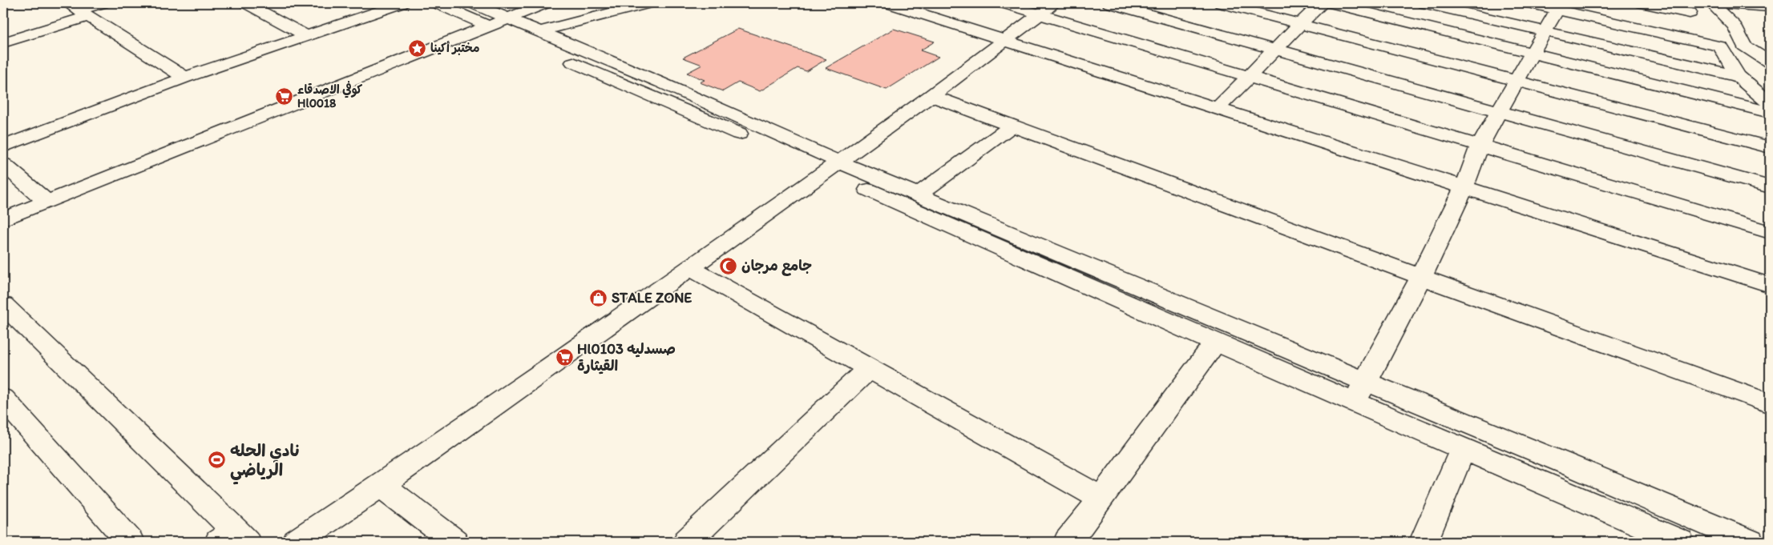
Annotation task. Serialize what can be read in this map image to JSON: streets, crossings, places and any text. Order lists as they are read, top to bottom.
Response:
{
  "places": {
    "place": ["مختبر أكينا"],
    "supermarket": ["كوفي الاصدقاء Hl0018", "Hl0103 صسدليه القيثارة"],
    "mosque": ["جامع مرجان"],
    "shop": ["STALE ZONE"],
    "sports": ["نادي الحله الرياضي"]
  }
}
